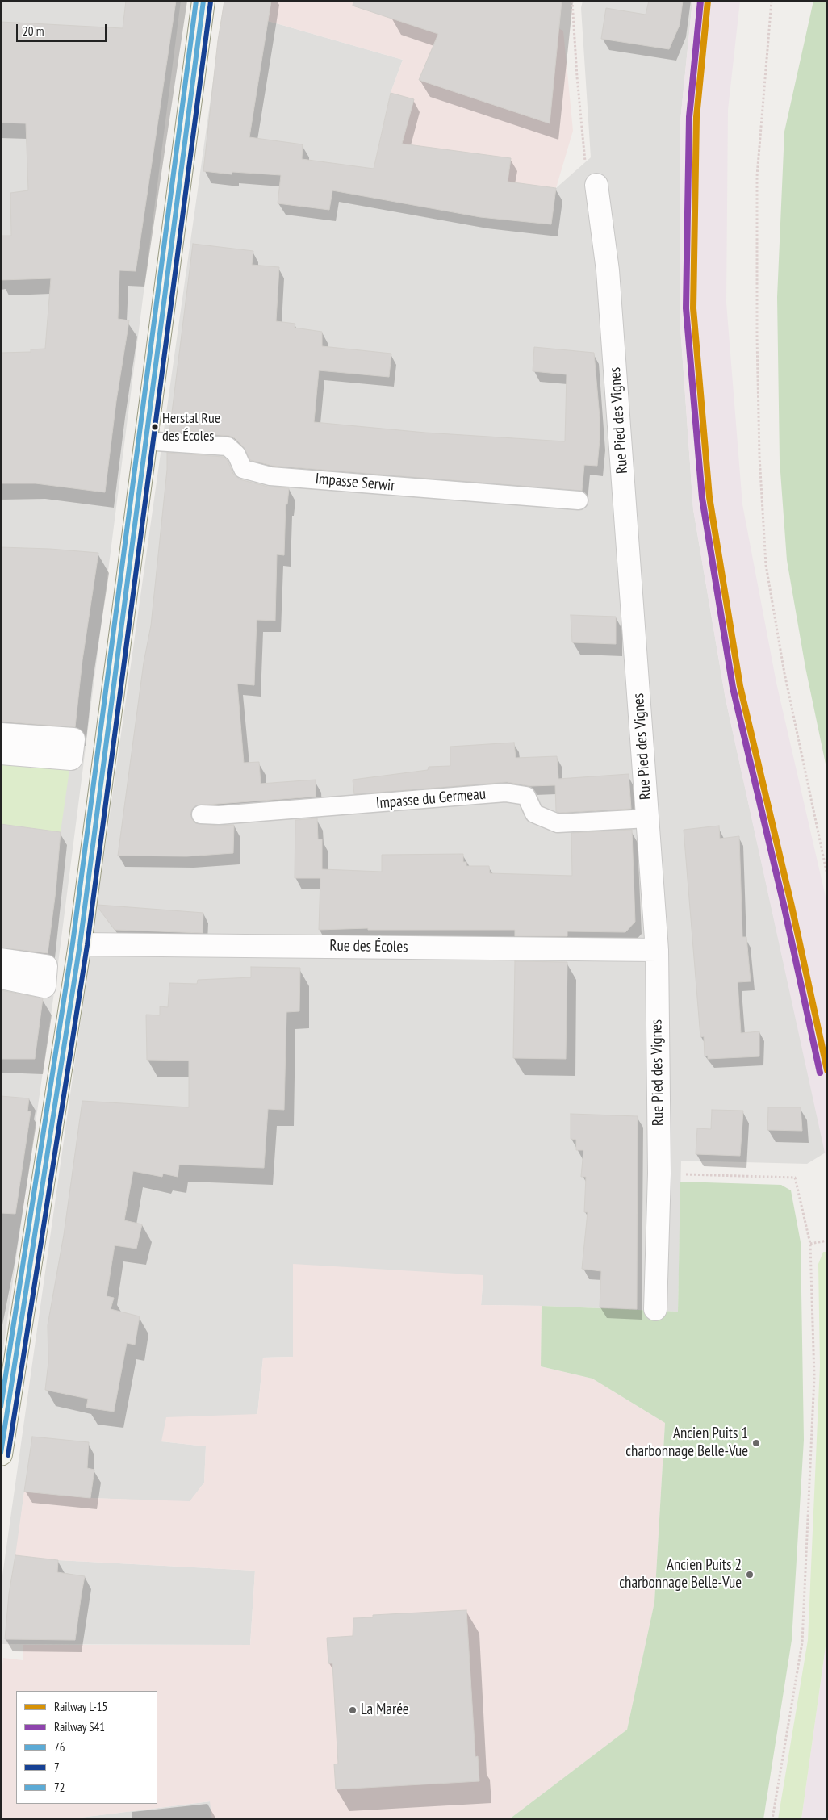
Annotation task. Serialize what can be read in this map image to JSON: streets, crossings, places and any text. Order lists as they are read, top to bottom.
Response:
{
  "streets": {
    "street": ["Rue Pied des Vignes", "Rue des Écoles"],
    "lane": ["Impasse Serwir", "Impasse du Germeau"]
  },
  "crossings": [
    ["Rue Pied des Vignes", "Impasse du Germeau"],
    ["Rue Pied des Vignes", "Rue des Écoles"]
  ],
  "places": [
    "Herstal Rue des Écoles",
    "Ancien Puits 1 charbonnage Belle-Vue",
    "Ancien Puits 2 charbonnage Belle-Vue",
    "La Marée"
  ],
  "lines": [
    "rail line L-15",
    "rail line S41",
    "transit line 76",
    "transit line 72",
    "transit line 7"
  ],
  "legend": [
    "Railway L-15",
    "Railway S41",
    "76",
    "7",
    "72"
  ],
  "scale_bar": "20 m"
}
